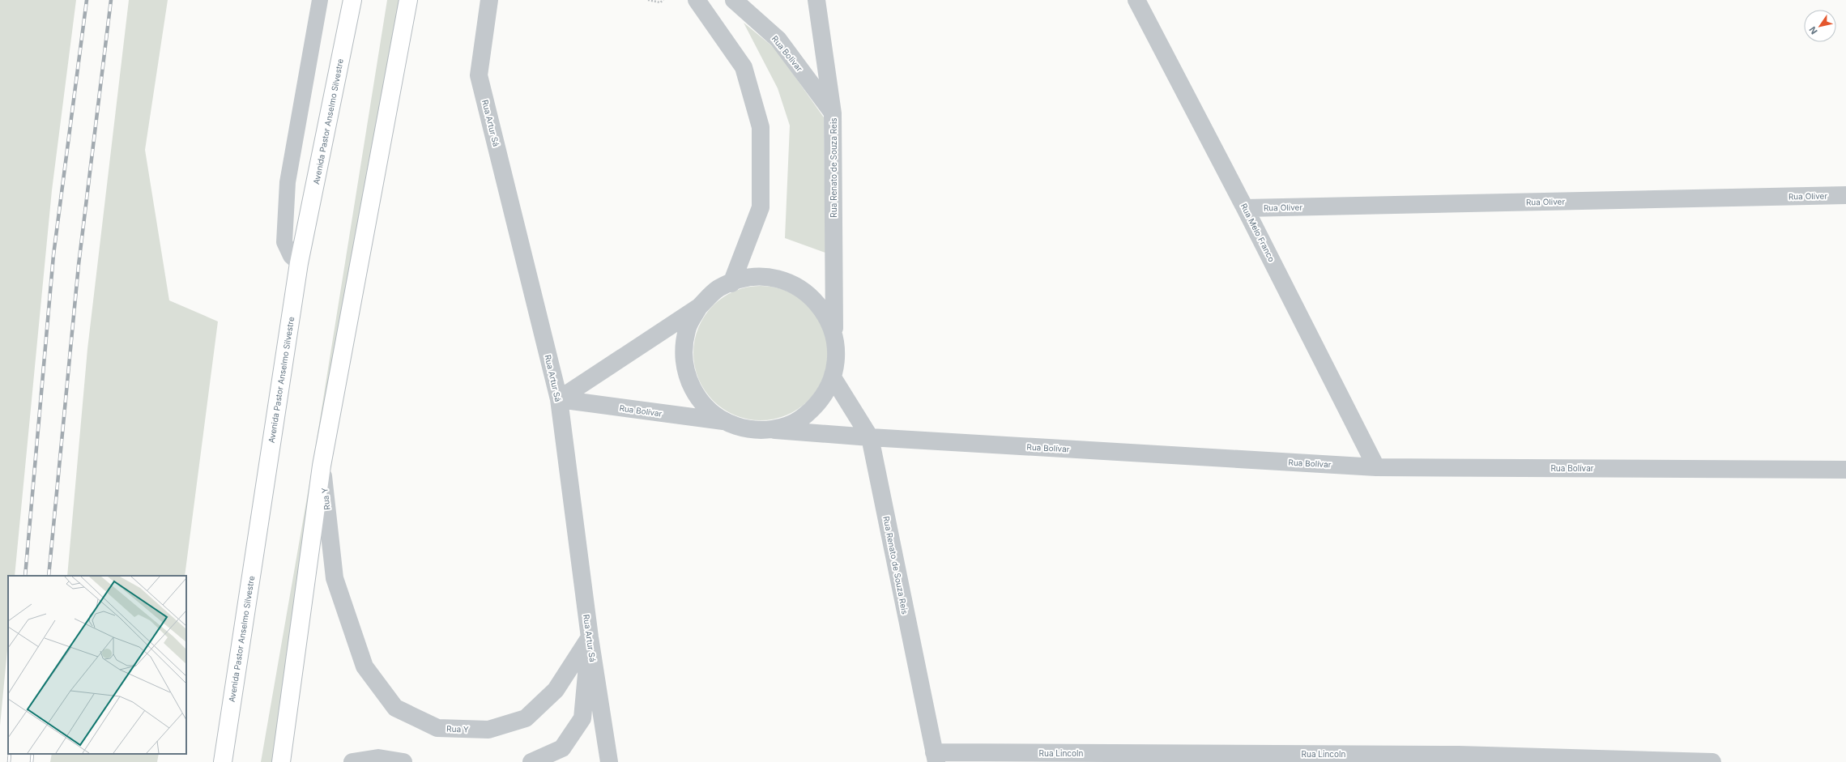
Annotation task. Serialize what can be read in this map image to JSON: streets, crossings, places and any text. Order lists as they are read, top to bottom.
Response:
{
  "streets": {
    "main road": ["Avenida Pastor Anselmo Silvestre"],
    "street": [
      "Rua Bolivar",
      "Rua Artur Sá",
      "Rua Renato de Souza Reis",
      "Rua Oliver",
      "Rua Melo Franco",
      "Rua Bolívar",
      "Rua Y",
      "Rua Lincoln"
    ]
  },
  "crossings": [
    ["Rua Bolivar", "Rua Renato de Souza Reis"],
    ["Rua Artur Sá", "Rua Bolívar"],
    ["Rua Artur Sá", "Rua Y"],
    ["Rua Renato de Souza Reis", "Rua Bolívar"],
    ["Rua Renato de Souza Reis", "Rua Lincoln"],
    ["Rua Oliver", "Rua Melo Franco"],
    ["Rua Melo Franco", "Rua Bolívar"]
  ],
  "north": "bottom left"
}
